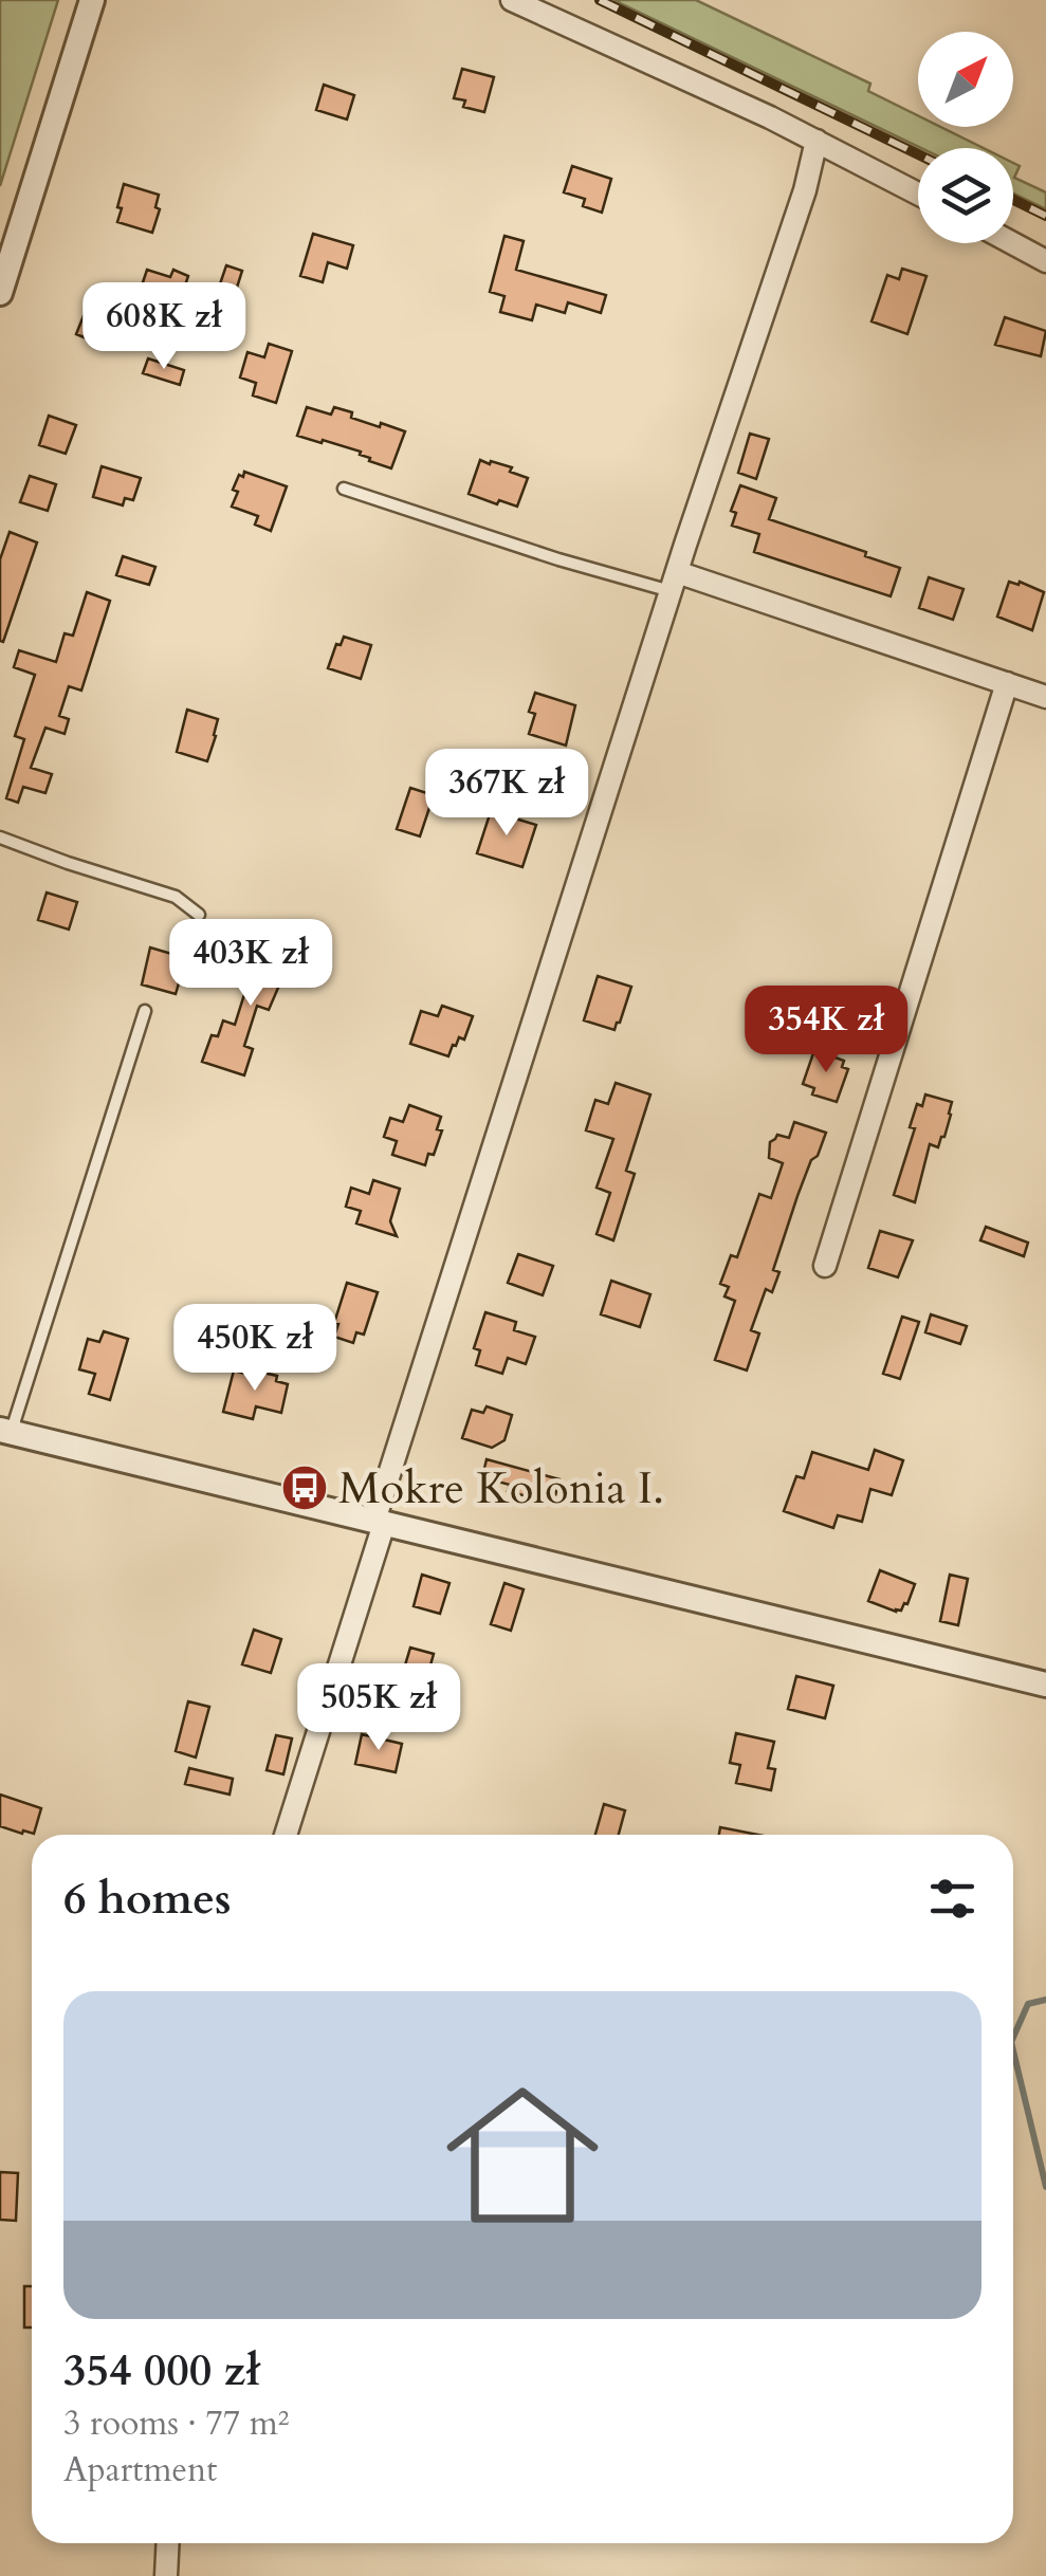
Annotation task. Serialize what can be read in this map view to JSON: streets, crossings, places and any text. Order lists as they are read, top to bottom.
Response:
{
  "places": {
    "bus stop": ["Mokre Kolonia I."]
  },
  "north": "top right",
  "page": {
    "price": [
      "608K zł",
      "367K zł",
      "403K zł",
      "354K zł",
      "450K zł",
      "505K zł"
    ],
    "heading": "6 homes",
    "list": [
      {
        "name": "354 000 zł",
        "note": "3 rooms · 77 m² · Apartment"
      }
    ]
  }
}
